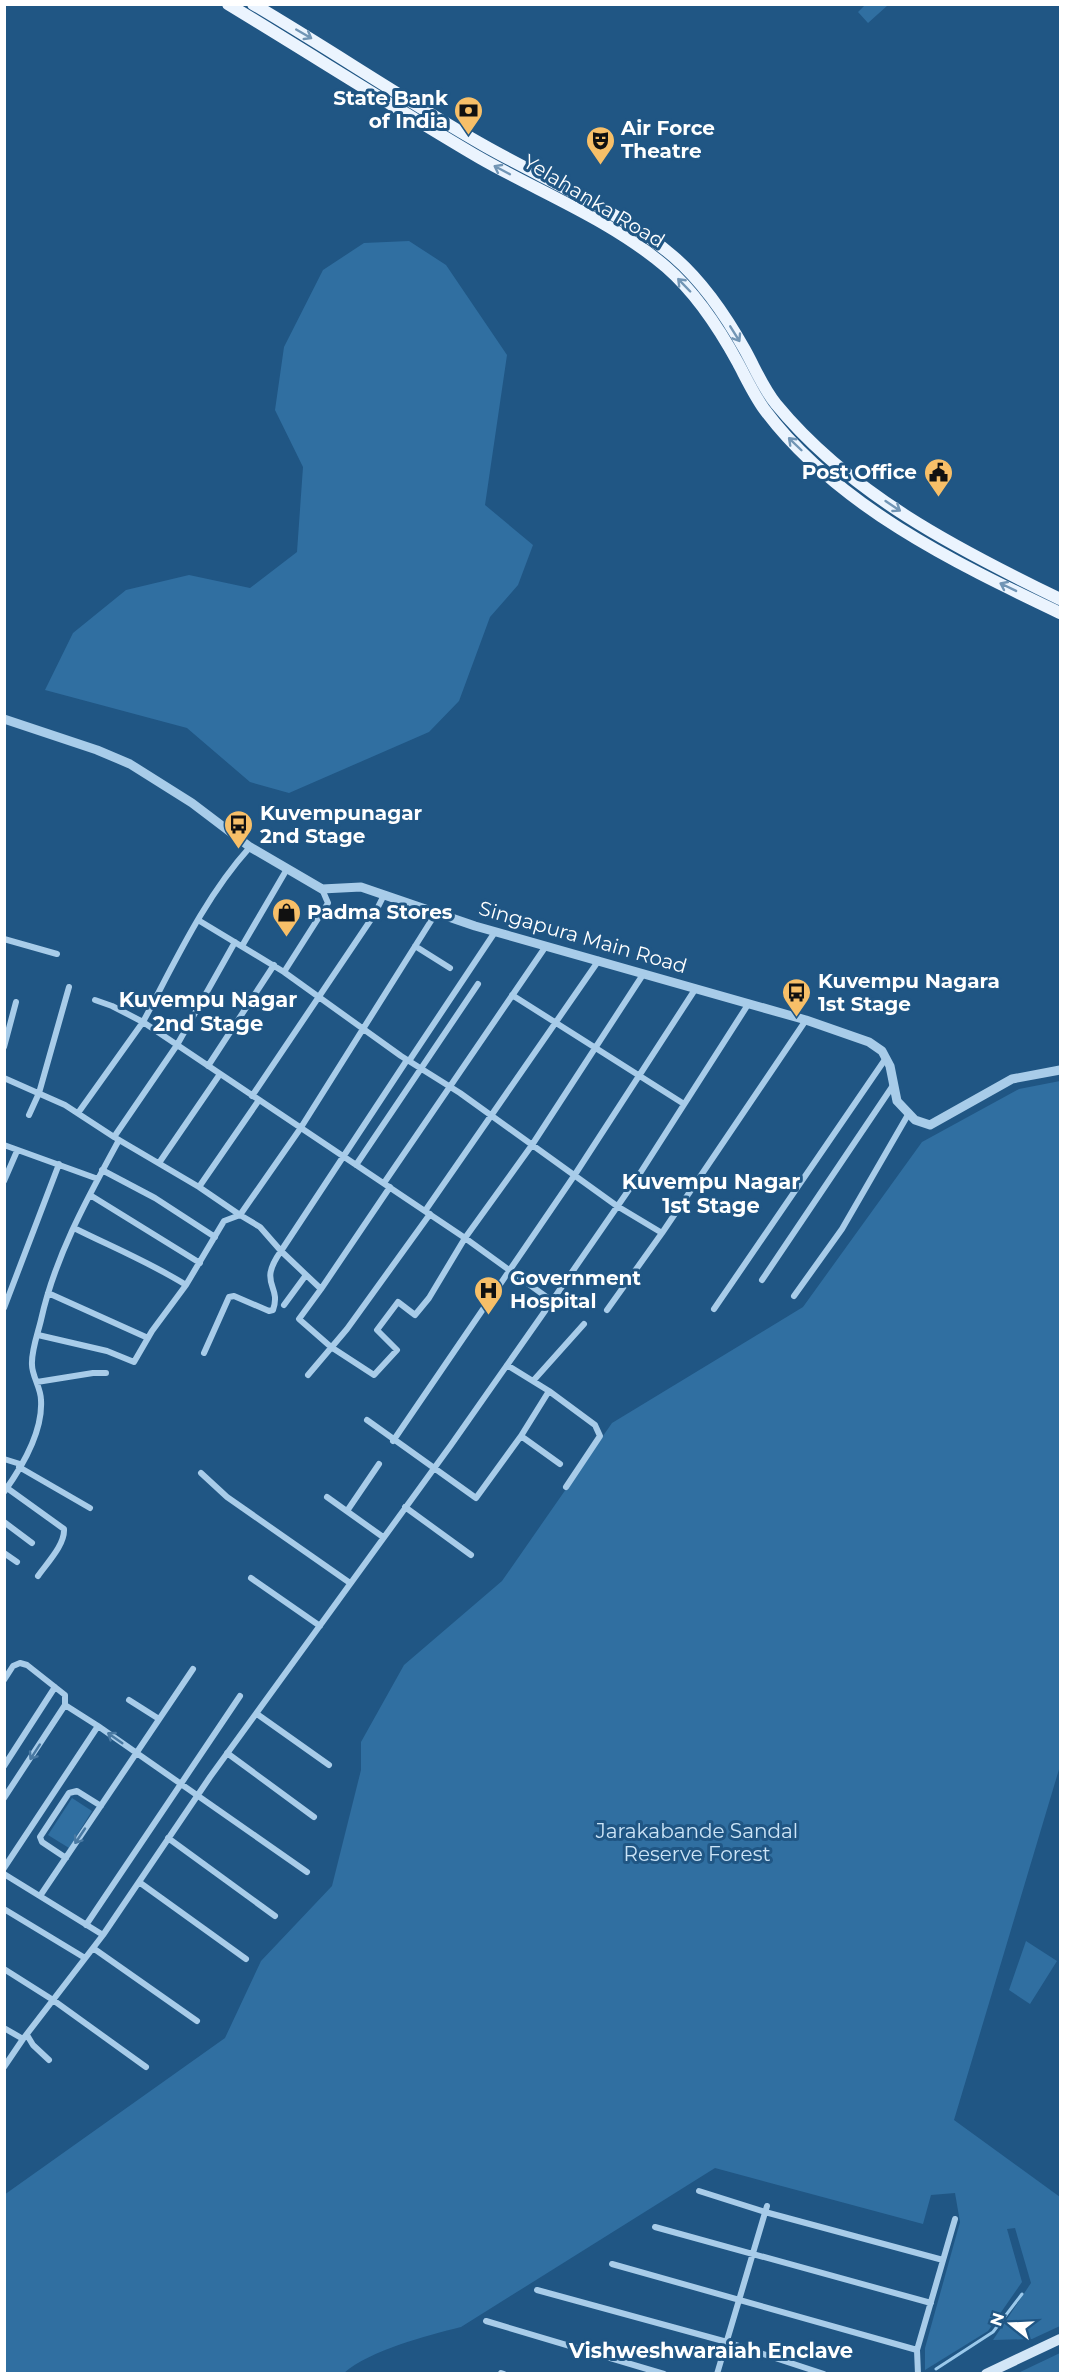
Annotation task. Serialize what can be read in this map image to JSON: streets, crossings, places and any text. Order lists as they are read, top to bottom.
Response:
{
  "streets": {
    "main road": ["Yelahanka Road"],
    "street": ["Singapura Main Road"]
  },
  "districts": ["Kuvempu Nagar 2nd Stage", "Kuvempu Nagar 1st Stage", "Vishweshwaraiah Enclave"],
  "parks": ["Jarakabande Sandal Reserve Forest"],
  "places": {
    "bank": ["State Bank of India"],
    "theatre": ["Air Force Theatre"],
    "public building": ["Post Office"],
    "bus stop": ["Kuvempunagar 2nd Stage", "Kuvempu Nagara 1st Stage"],
    "shop": ["Padma Stores"],
    "hospital": ["Government Hospital"]
  },
  "north": "left"
}
